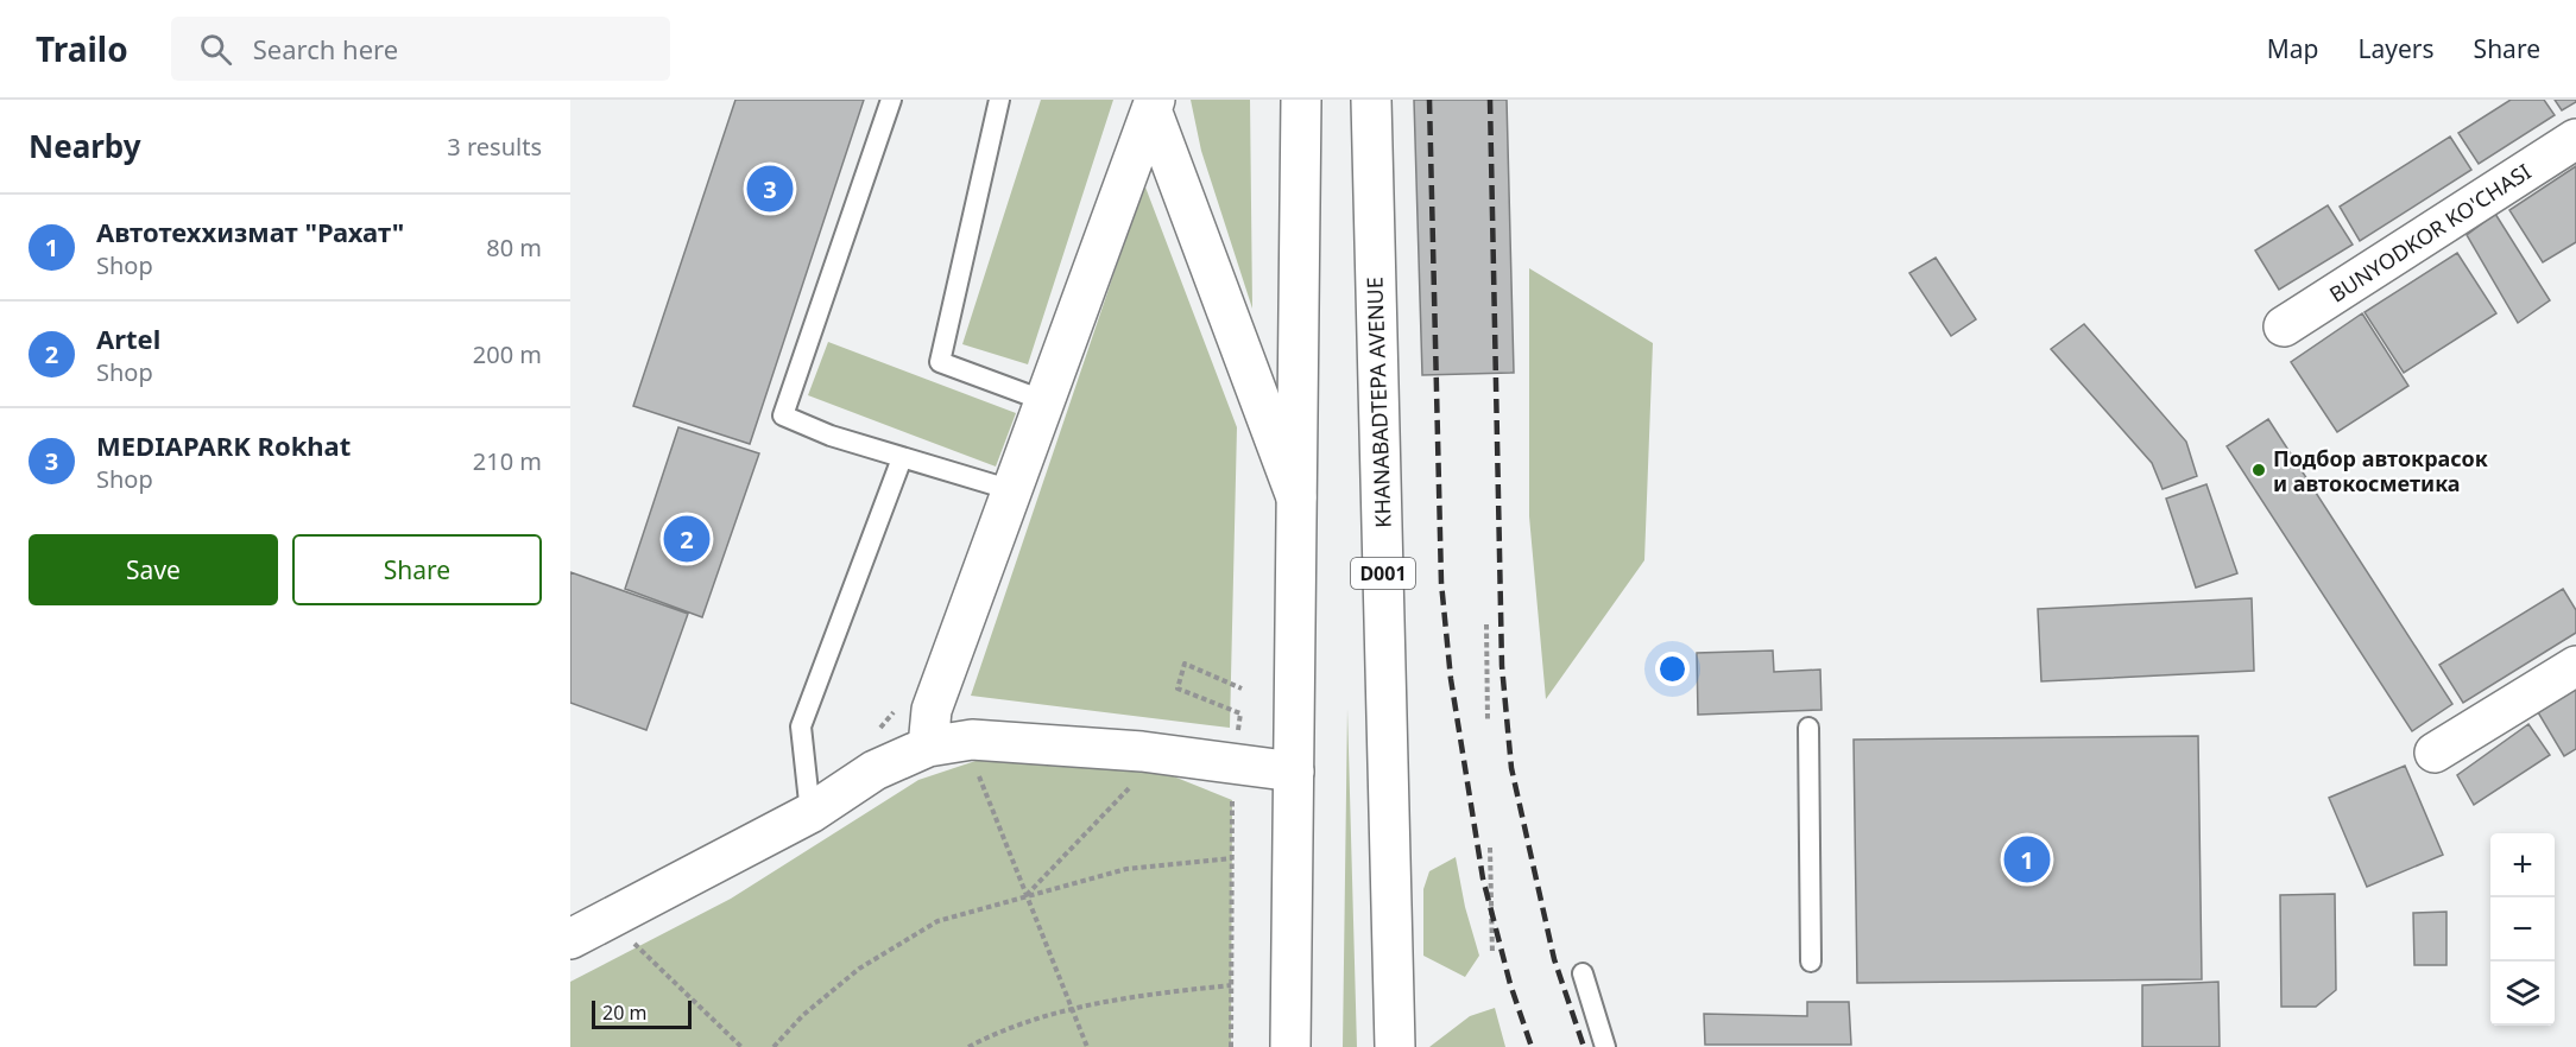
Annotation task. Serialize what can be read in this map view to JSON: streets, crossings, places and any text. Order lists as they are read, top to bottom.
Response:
{
  "streets": {
    "main road": ["BUNYODKOR KO'CHASI", "KHANABADTEPA AVENUE", "D001"]
  },
  "places": ["Подбор автокрасок и автокосметика"],
  "scale_bar": "20 m",
  "page": {
    "header": "Trailo",
    "search": "Search here",
    "nav": ["Map", "Layers", "Share"],
    "heading": ["Nearby", "3 results"],
    "pins": ["3", "2", "1"],
    "list": [
      {
        "mark": "1",
        "name": "Автотеххизмат \"Рахат\"",
        "note": "Shop",
        "value": "80 m"
      },
      {
        "mark": "2",
        "name": "Artel",
        "note": "Shop",
        "value": "200 m"
      },
      {
        "mark": "3",
        "name": "MEDIAPARK Rokhat",
        "note": "Shop",
        "value": "210 m"
      }
    ],
    "buttons": ["Save", "Share"],
    "map_buttons": ["+", "−"],
    "scale": "20 m"
  }
}
